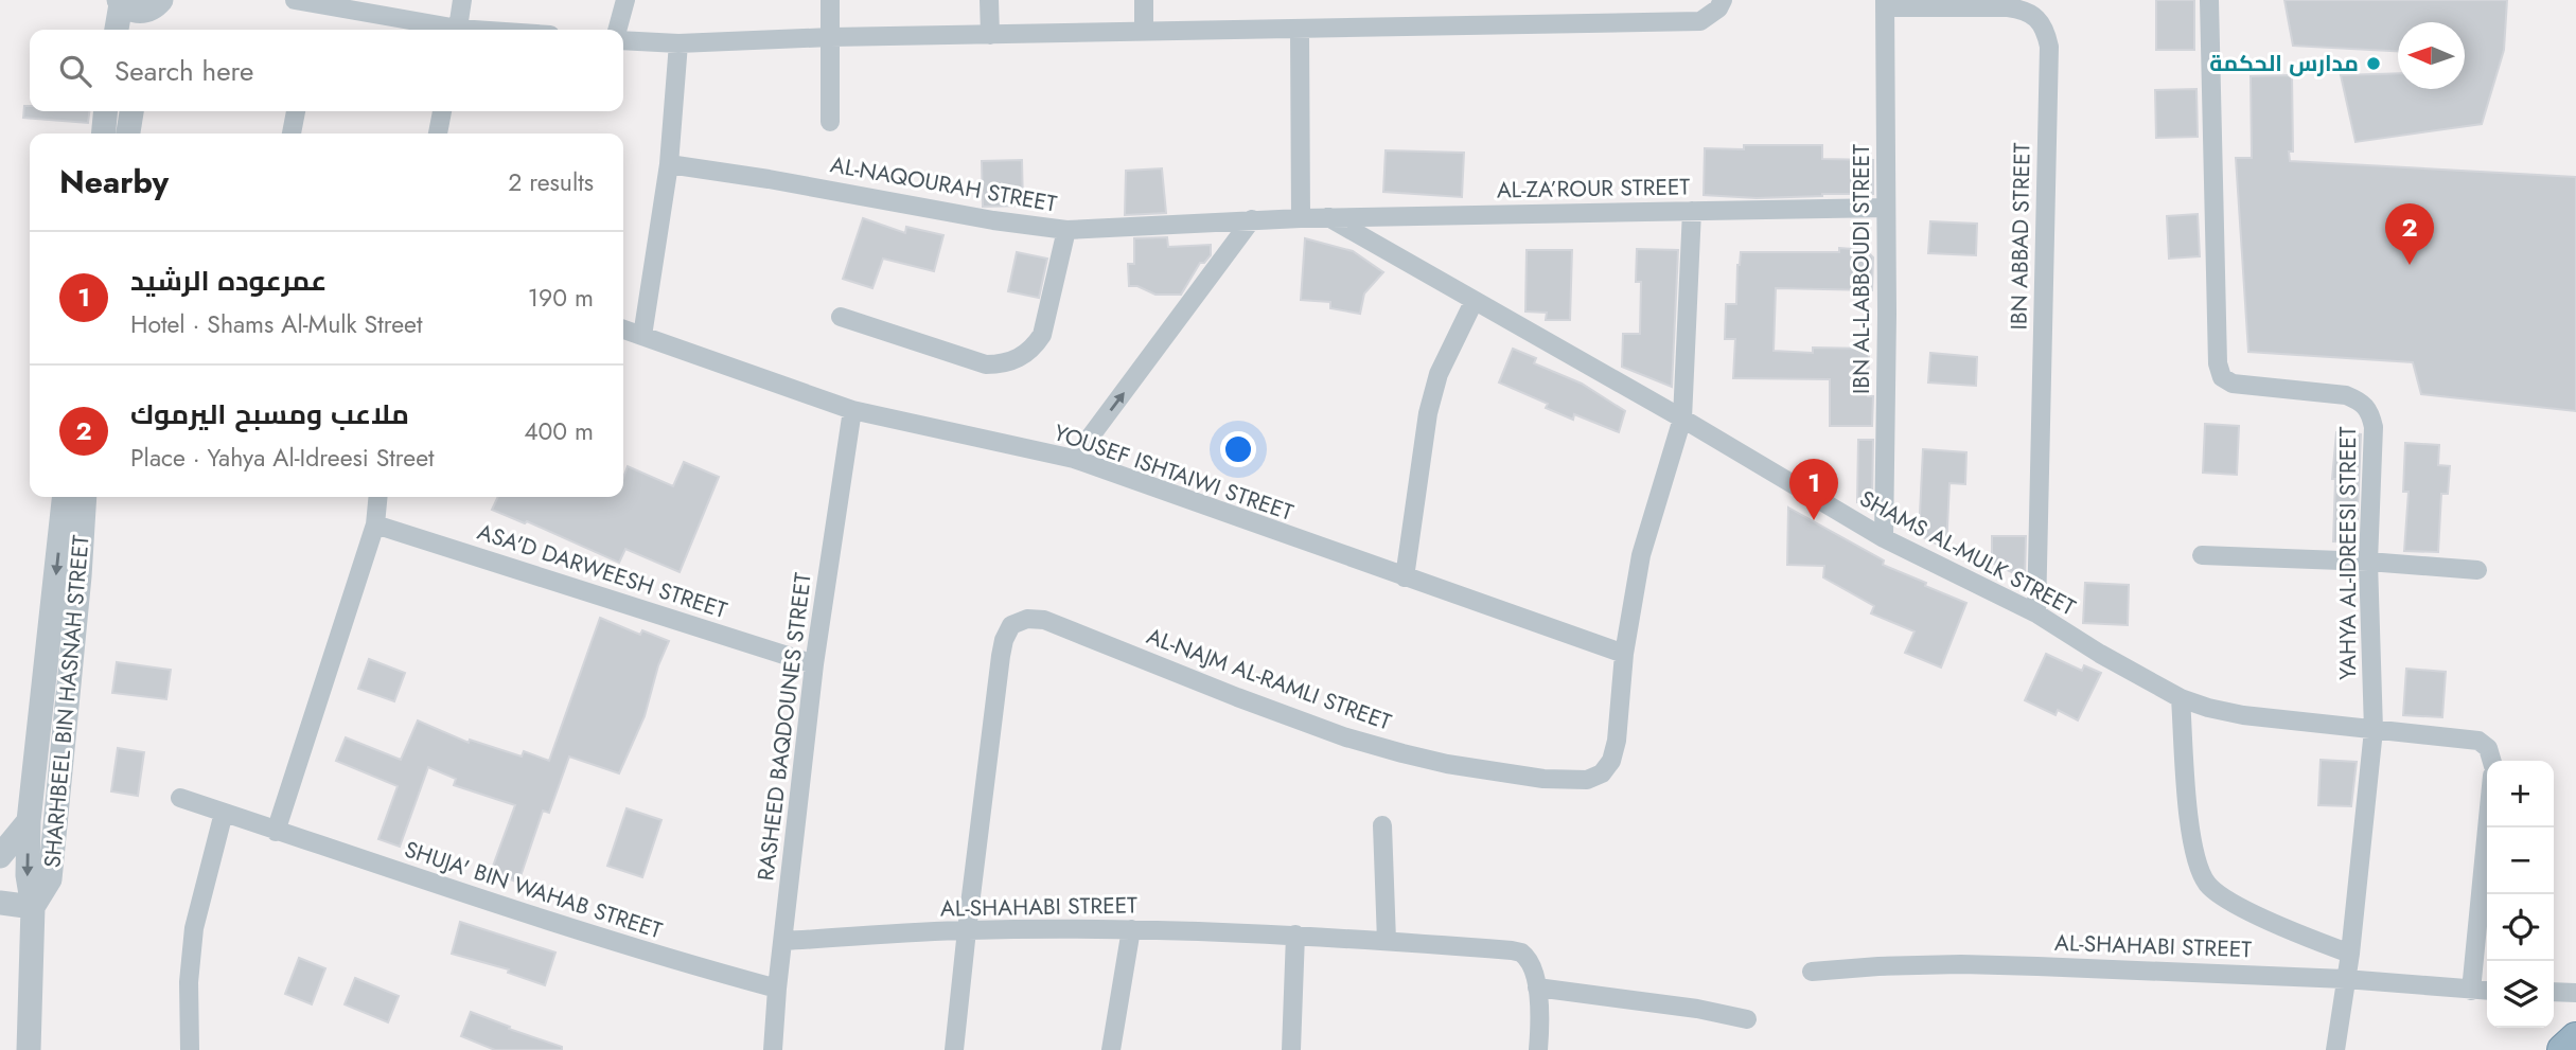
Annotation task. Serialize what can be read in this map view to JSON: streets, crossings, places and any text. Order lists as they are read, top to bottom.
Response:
{
  "streets": {
    "street": [
      "AL-NAQOURAH STREET",
      "AL-ZA’ROUR STREET",
      "IBN ABBAD STREET",
      "IBN AL-LABBOUDI STREET",
      "YOUSEF ISHTAIWI STREET",
      "SHAMS AL-MULK STREET",
      "YAHYA AL-IDREESI STREET",
      "ASA'D DARWEESH STREET",
      "AL-NAJM AL-RAMLI STREET",
      "SHARHBEEL BIN HASNAH STREET",
      "RASHEED BAQDOUNES STREET",
      "SHUJA' BIN WAHAB STREET",
      "AL-SHAHABI STREET"
    ]
  },
  "crossings": [
    ["AL-NAQOURAH STREET", "AL-ZA’ROUR STREET"],
    ["AL-ZA’ROUR STREET", "IBN AL-LABBOUDI STREET"],
    ["AL-ZA’ROUR STREET", "SHAMS AL-MULK STREET"],
    ["AL-ZA’ROUR STREET", "AL-NAJM AL-RAMLI STREET"],
    ["IBN ABBAD STREET", "IBN AL-LABBOUDI STREET"],
    ["IBN ABBAD STREET", "SHAMS AL-MULK STREET"],
    ["IBN AL-LABBOUDI STREET", "SHAMS AL-MULK STREET"],
    ["YOUSEF ISHTAIWI STREET", "AL-NAJM AL-RAMLI STREET"],
    ["YOUSEF ISHTAIWI STREET", "RASHEED BAQDOUNES STREET"],
    ["SHAMS AL-MULK STREET", "YAHYA AL-IDREESI STREET"],
    ["SHAMS AL-MULK STREET", "AL-NAJM AL-RAMLI STREET"],
    ["YAHYA AL-IDREESI STREET", "AL-SHAHABI STREET"],
    ["ASA'D DARWEESH STREET", "RASHEED BAQDOUNES STREET"],
    ["AL-NAJM AL-RAMLI STREET", "AL-SHAHABI STREET"],
    ["RASHEED BAQDOUNES STREET", "SHUJA' BIN WAHAB STREET"],
    ["RASHEED BAQDOUNES STREET", "AL-SHAHABI STREET"]
  ],
  "places": ["مدارس الحكمة"],
  "north": "left",
  "page": {
    "search": "Search here",
    "heading": ["Nearby", "2 results"],
    "pins": ["2", "1"],
    "list": [
      {
        "mark": "1",
        "name": "عمرعوده الرشيد",
        "note": "Hotel · Shams Al-Mulk Street",
        "value": "190 m"
      },
      {
        "mark": "2",
        "name": "ملاعب ومسبح اليرموك",
        "note": "Place · Yahya Al-Idreesi Street",
        "value": "400 m"
      }
    ],
    "map_buttons": ["+", "−"]
  }
}
